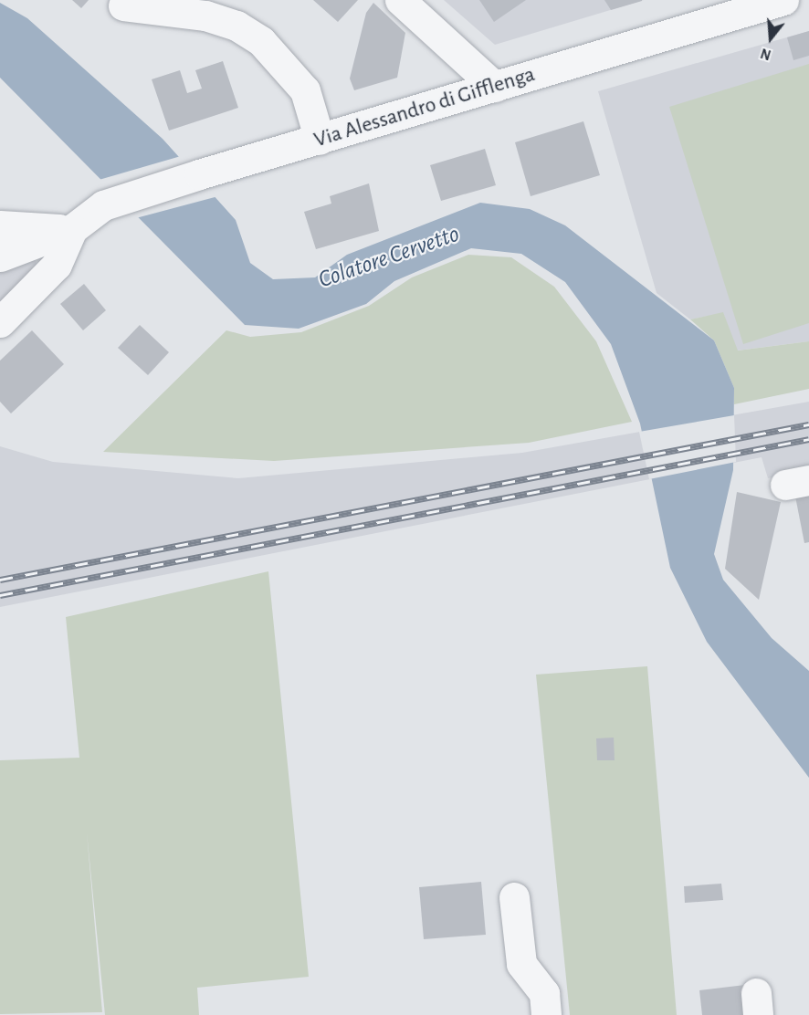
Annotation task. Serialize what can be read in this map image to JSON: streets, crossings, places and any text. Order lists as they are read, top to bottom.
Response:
{
  "streets": {
    "street": ["Via Alessandro di Gifflenga"]
  },
  "water": ["Colatore Cervetto"],
  "north": "bottom"
}
